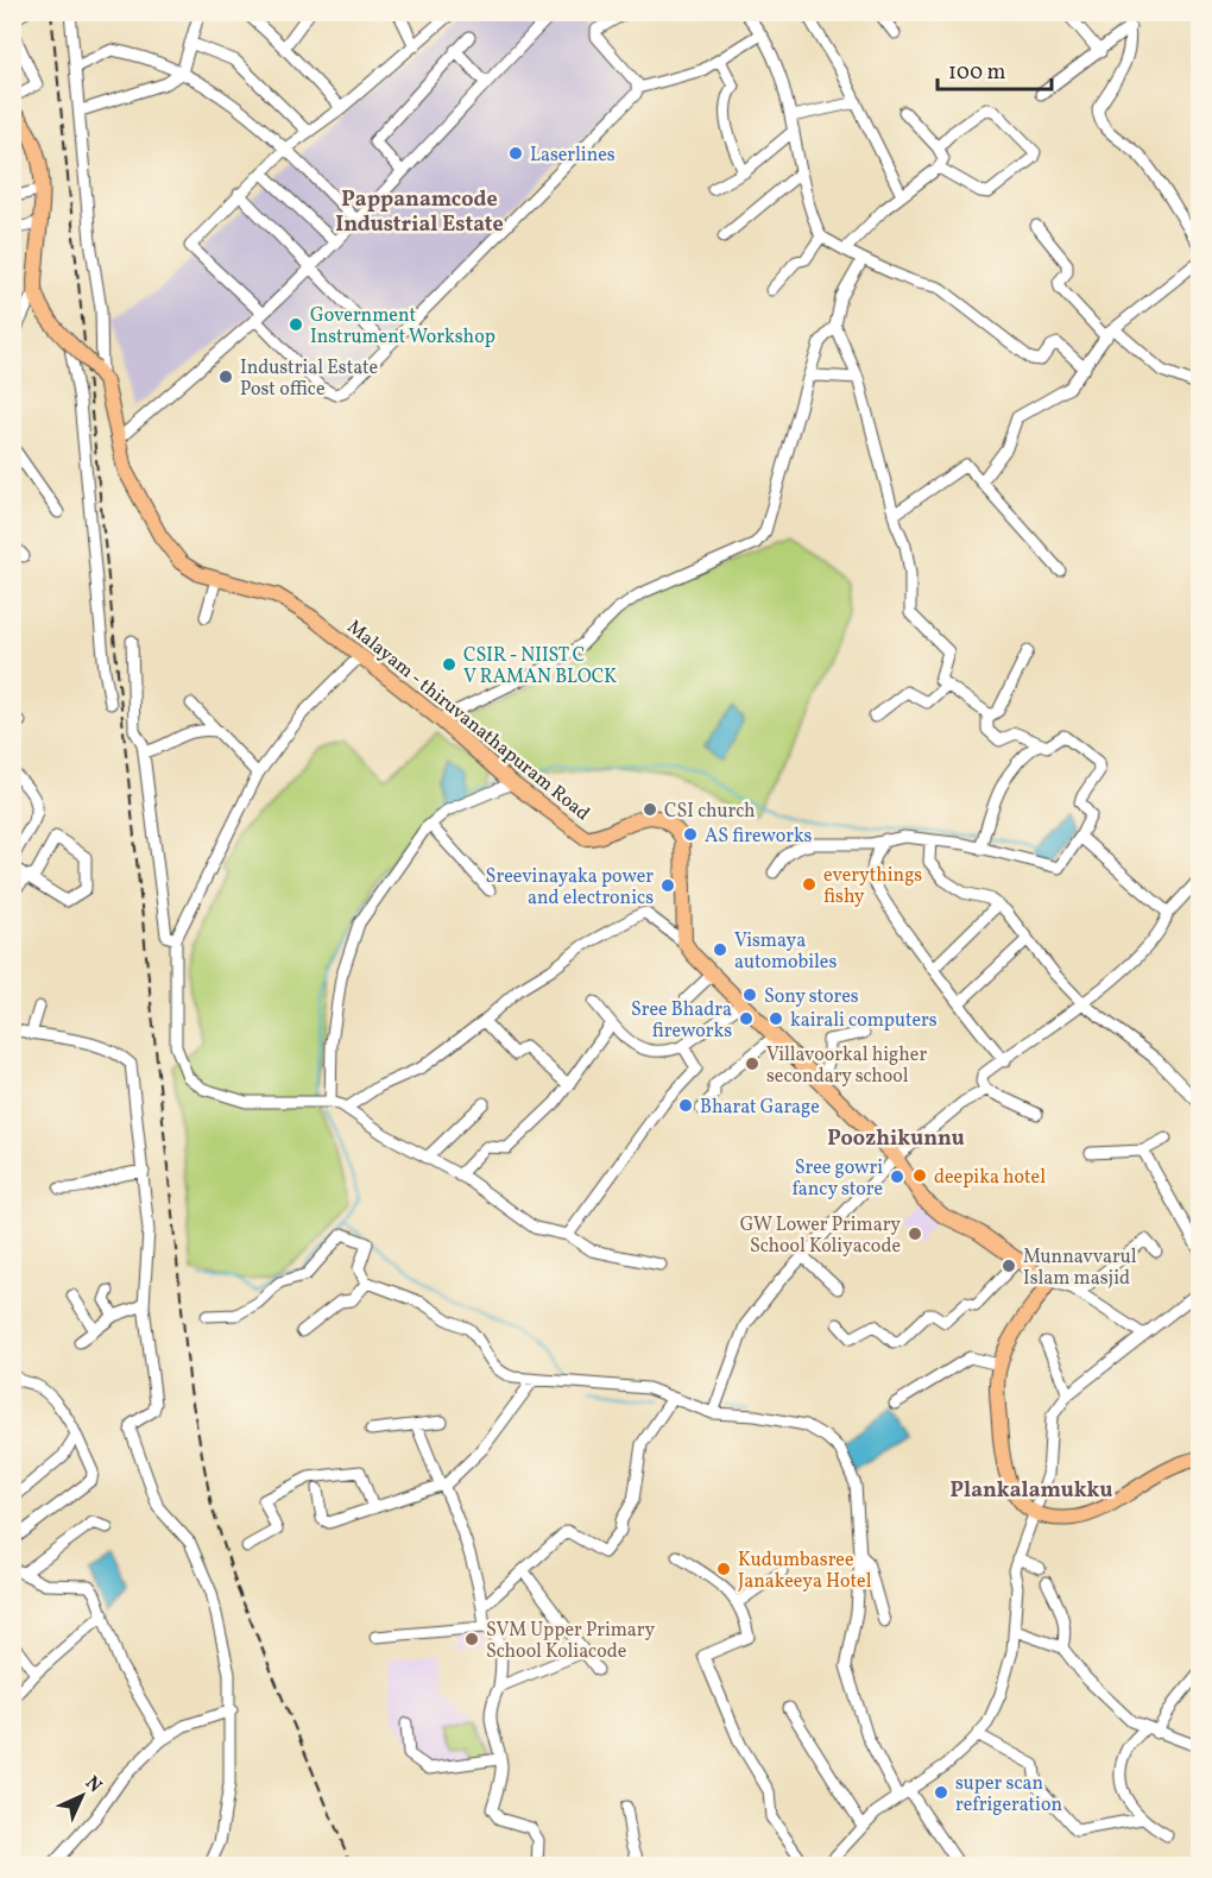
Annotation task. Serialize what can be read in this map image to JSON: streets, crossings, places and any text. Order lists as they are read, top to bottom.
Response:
{
  "streets": {
    "main road": ["Malayam - thiruvanathapuram Road"]
  },
  "districts": ["Pappanamcode Industrial Estate", "Poozhikunnu", "Plankalamukku"],
  "places": [
    "Laserlines",
    "Government Instrument Workshop",
    "Industrial Estate Post office",
    "CSIR - NIIST C V RAMAN BLOCK",
    "CSI church",
    "AS fireworks",
    "everythings fishy",
    "Sreevinayaka power and electronics",
    "Vismaya automobiles",
    "Sony stores",
    "Sree Bhadra fireworks",
    "kairali computers",
    "Villavoorkal higher secondary school",
    "Bharat Garage",
    "deepika hotel",
    "Sree gowri fancy store",
    "GW Lower Primary School Koliyacode",
    "Munnavvarul Islam masjid",
    "Kudumbasree Janakeeya Hotel",
    "SVM Upper Primary School Koliacode",
    "super scan refrigeration"
  ],
  "scale_bar": "100 m",
  "north": "top right"
}
